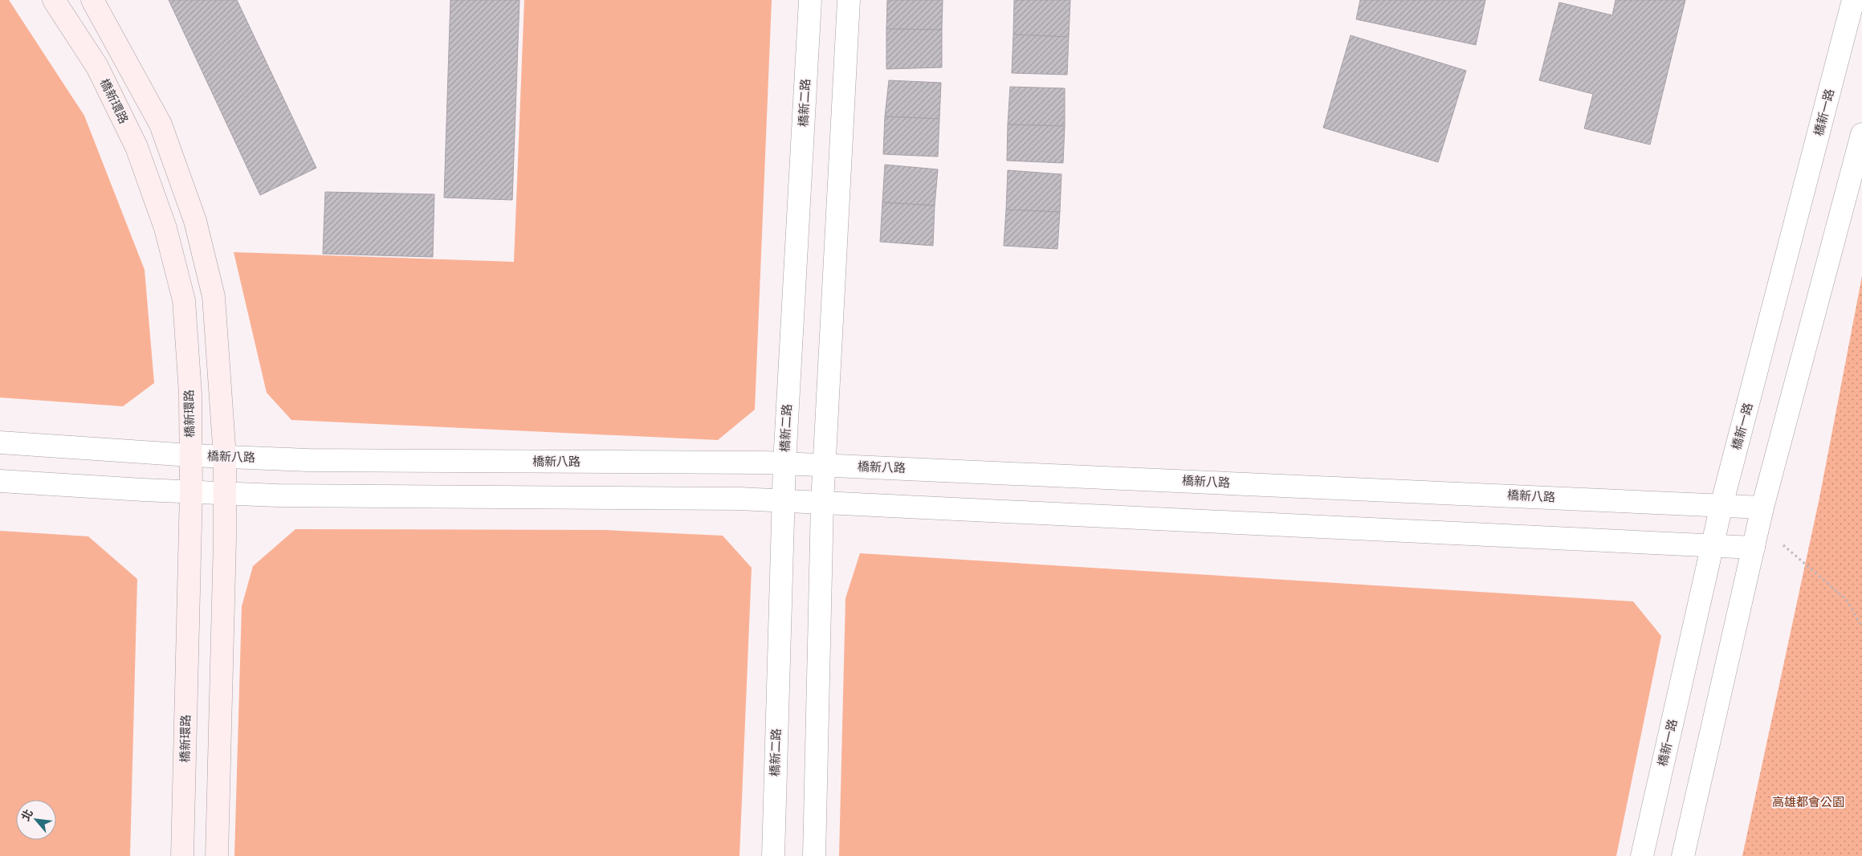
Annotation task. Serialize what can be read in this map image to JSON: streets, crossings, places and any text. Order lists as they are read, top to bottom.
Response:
{
  "streets": {
    "street": [
      "橋新環路",
      "橋新二路",
      "橋新一路",
      "橋新八路"
    ]
  },
  "crossings": [
    ["橋新環路", "橋新八路"],
    ["橋新二路", "橋新八路"],
    ["橋新一路", "橋新八路"]
  ],
  "parks": ["高雄都會公園"],
  "north": "top left"
}
